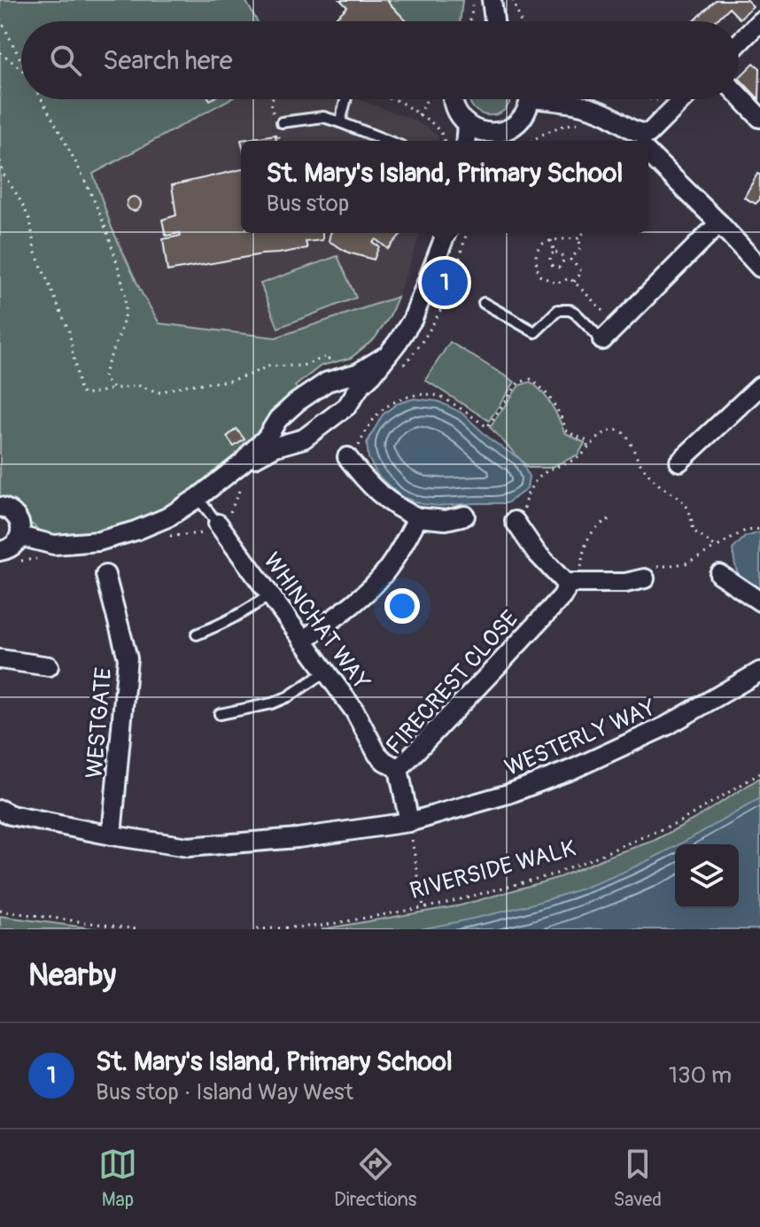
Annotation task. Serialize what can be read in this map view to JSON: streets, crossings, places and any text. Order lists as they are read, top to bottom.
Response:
{
  "streets": {
    "street": [
      "WHINCHAT WAY",
      "FIRECREST CLOSE",
      "WESTGATE",
      "WESTERLY WAY"
    ],
    "path": ["RIVERSIDE WALK"]
  },
  "crossings": [
    ["WHINCHAT WAY", "FIRECREST CLOSE"],
    ["FIRECREST CLOSE", "WESTERLY WAY"],
    ["WESTGATE", "WESTERLY WAY"]
  ],
  "page": {
    "search": "Search here",
    "popup": ["St. Mary's Island, Primary School", "Bus stop"],
    "pins": "1",
    "heading": "Nearby",
    "list": [
      {
        "mark": "1",
        "name": "St. Mary's Island, Primary School",
        "note": "Bus stop · Island Way West",
        "value": "130 m"
      }
    ],
    "nav": ["Map", "Directions", "Saved"]
  }
}
